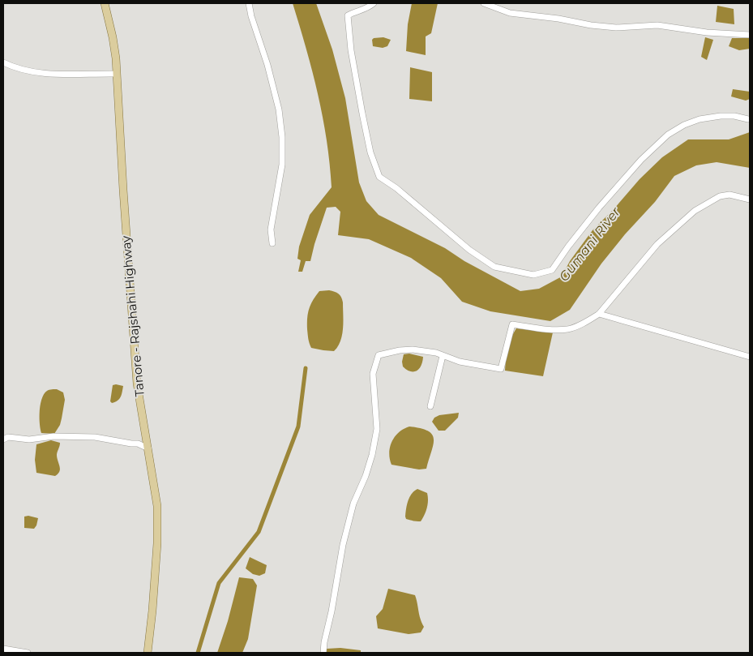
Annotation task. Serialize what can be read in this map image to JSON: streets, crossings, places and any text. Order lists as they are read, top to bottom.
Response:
{
  "streets": {
    "main road": ["Tanore - Rajshahi Highway"]
  },
  "water": ["Gumani River"]
}
